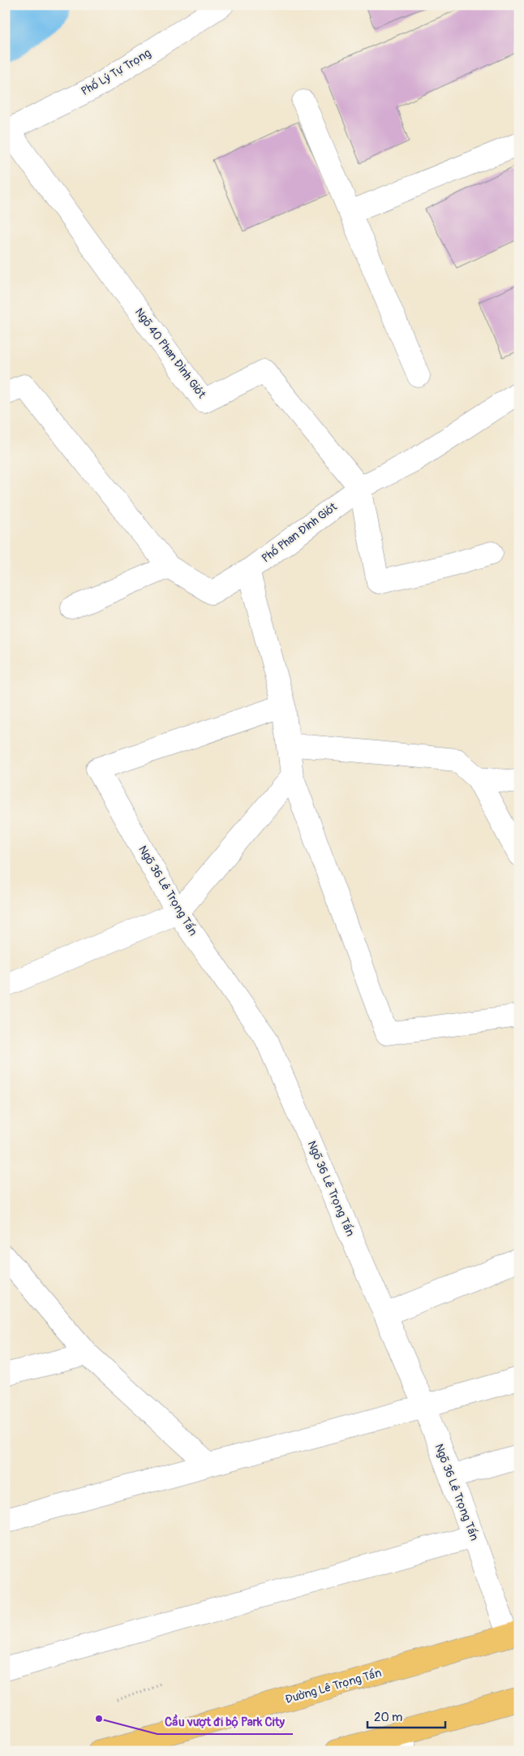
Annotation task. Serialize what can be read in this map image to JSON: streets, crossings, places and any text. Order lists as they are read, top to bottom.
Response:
{
  "streets": {
    "main road": ["Đường Lê Trọng Tấn"],
    "street": [
      "Phố Lý Tự Trọng",
      "Ngõ 40 Phan Đình Giót",
      "Phố Phan Đình Giót",
      "Ngõ 36 Lê Trọng Tấn"
    ]
  },
  "crossings": [
    ["Phố Lý Tự Trọng", "Ngõ 40 Phan Đình Giót"],
    ["Ngõ 40 Phan Đình Giót", "Phố Phan Đình Giót"],
    ["Ngõ 36 Lê Trọng Tấn", "Đường Lê Trọng Tấn"]
  ],
  "places": ["Cầu vượt đi bộ Park City"],
  "scale_bar": "20 m"
}
